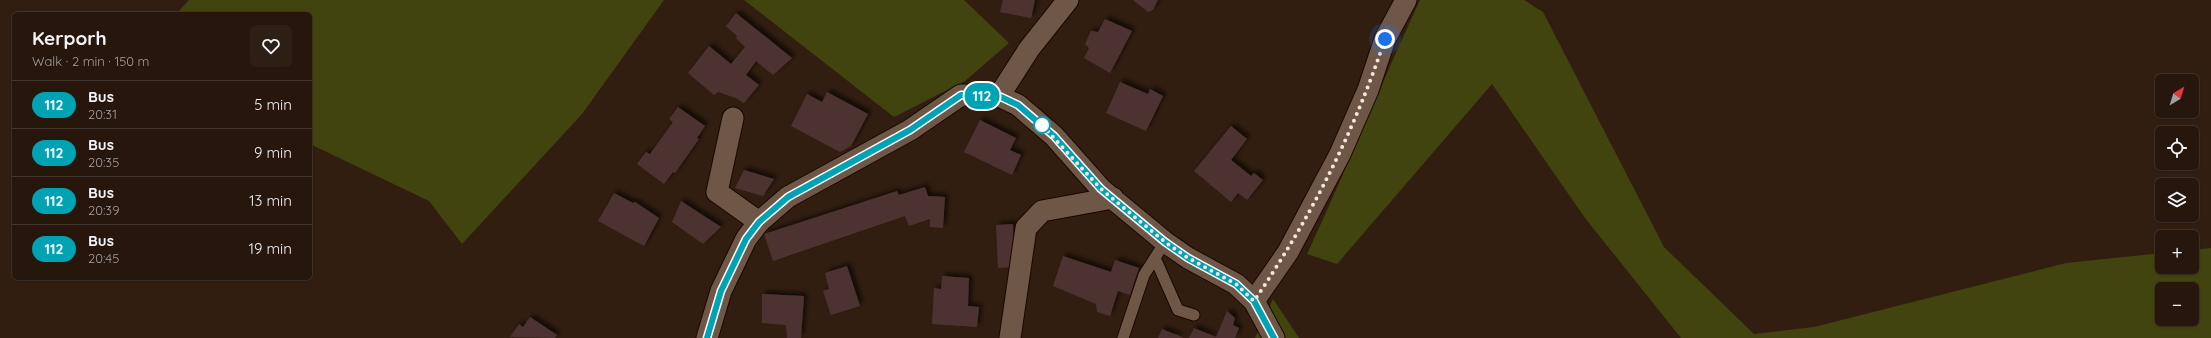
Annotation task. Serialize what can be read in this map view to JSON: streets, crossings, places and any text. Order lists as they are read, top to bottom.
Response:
{
  "lines": ["bus line 112"],
  "north": "top right",
  "page": {
    "on_map": "112",
    "heading": ["Kerporh", "Walk · 2 min · 150 m"],
    "map_buttons": ["+", "−"],
    "list": [
      {
        "mark": "112",
        "name": "Bus",
        "note": "20:31",
        "value": "5 min"
      },
      {
        "mark": "112",
        "name": "Bus",
        "note": "20:35",
        "value": "9 min"
      },
      {
        "mark": "112",
        "name": "Bus",
        "note": "20:39",
        "value": "13 min"
      },
      {
        "mark": "112",
        "name": "Bus",
        "note": "20:45",
        "value": "19 min"
      }
    ]
  }
}
